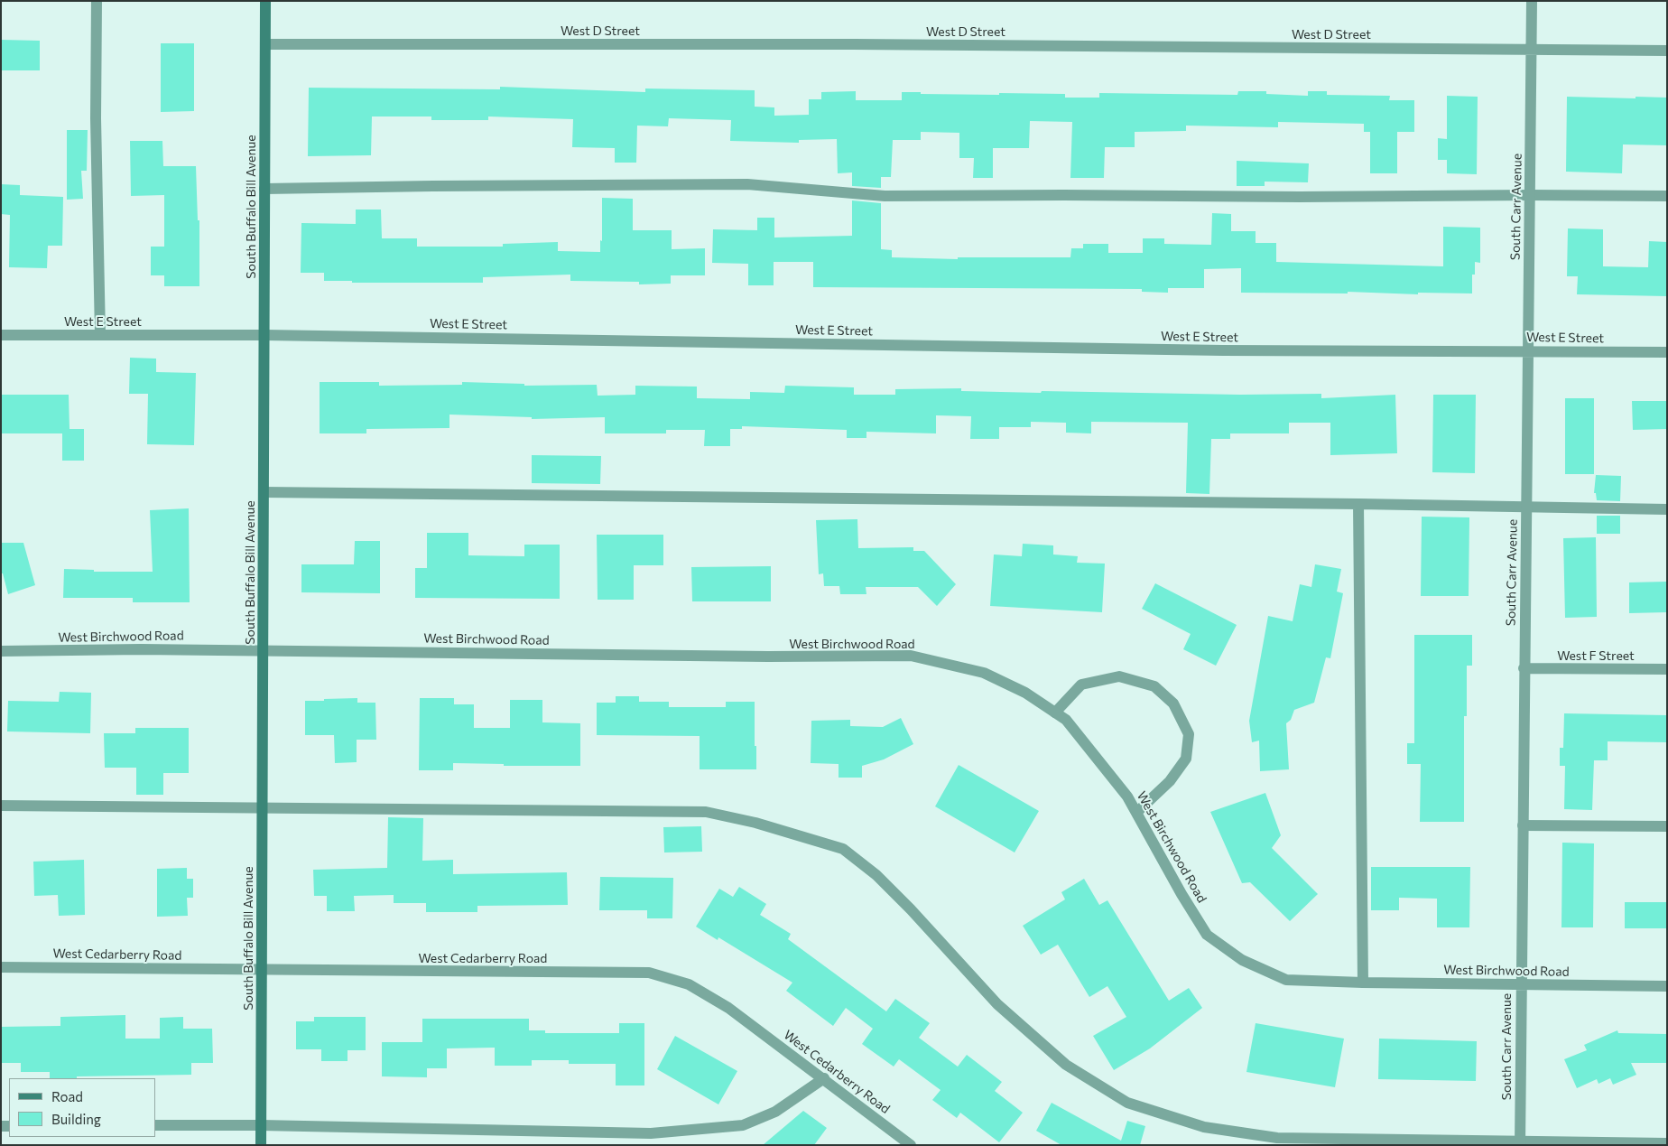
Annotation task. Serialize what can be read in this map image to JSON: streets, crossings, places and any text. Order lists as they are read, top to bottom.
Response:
{
  "streets": {
    "main road": ["South Buffalo Bill Avenue"],
    "street": [
      "West D Street",
      "South Carr Avenue",
      "West E Street",
      "West Birchwood Road",
      "West F Street",
      "West Cedarberry Road"
    ]
  },
  "crossings": [
    ["West D Street", "South Buffalo Bill Avenue"],
    ["West D Street", "South Carr Avenue"],
    ["South Buffalo Bill Avenue", "West E Street"],
    ["South Buffalo Bill Avenue", "West Birchwood Road"],
    ["South Buffalo Bill Avenue", "West Cedarberry Road"],
    ["South Carr Avenue", "West E Street"],
    ["South Carr Avenue", "West Birchwood Road"],
    ["South Carr Avenue", "West F Street"]
  ],
  "legend": ["Road", "Building"]
}
